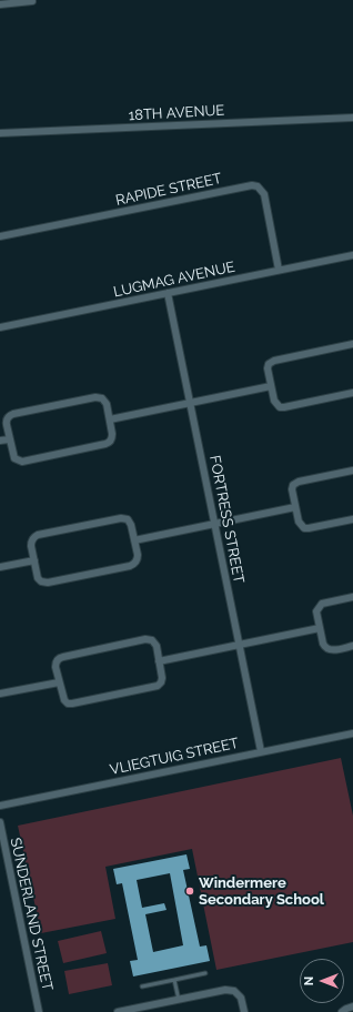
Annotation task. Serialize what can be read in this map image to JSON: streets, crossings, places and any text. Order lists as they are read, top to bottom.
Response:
{
  "streets": {
    "street": [
      "18TH AVENUE",
      "RAPIDE STREET",
      "LUGMAG AVENUE",
      "FORTRESS STREET",
      "VLIEGTUIG STREET",
      "SUNDERLAND STREET"
    ]
  },
  "crossings": [
    ["RAPIDE STREET", "LUGMAG AVENUE"],
    ["LUGMAG AVENUE", "FORTRESS STREET"],
    ["FORTRESS STREET", "VLIEGTUIG STREET"]
  ],
  "places": ["Windermere Secondary School"],
  "north": "left"
}
